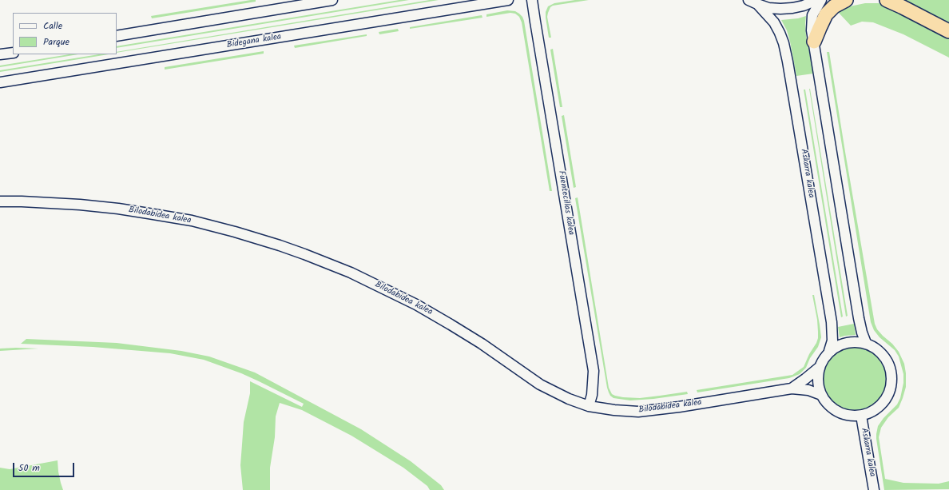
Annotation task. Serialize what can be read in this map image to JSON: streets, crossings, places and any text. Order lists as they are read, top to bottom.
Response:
{
  "streets": {
    "street": [
      "Bidegana kalea",
      "Askarra kalea",
      "Fuentecillas kalea",
      "Bilodabidea kalea"
    ]
  },
  "crossings": [
    ["Askarra kalea", "Bilodabidea kalea"],
    ["Fuentecillas kalea", "Bilodabidea kalea"]
  ],
  "legend": ["Calle", "Parque"],
  "scale_bar": "50 m"
}
